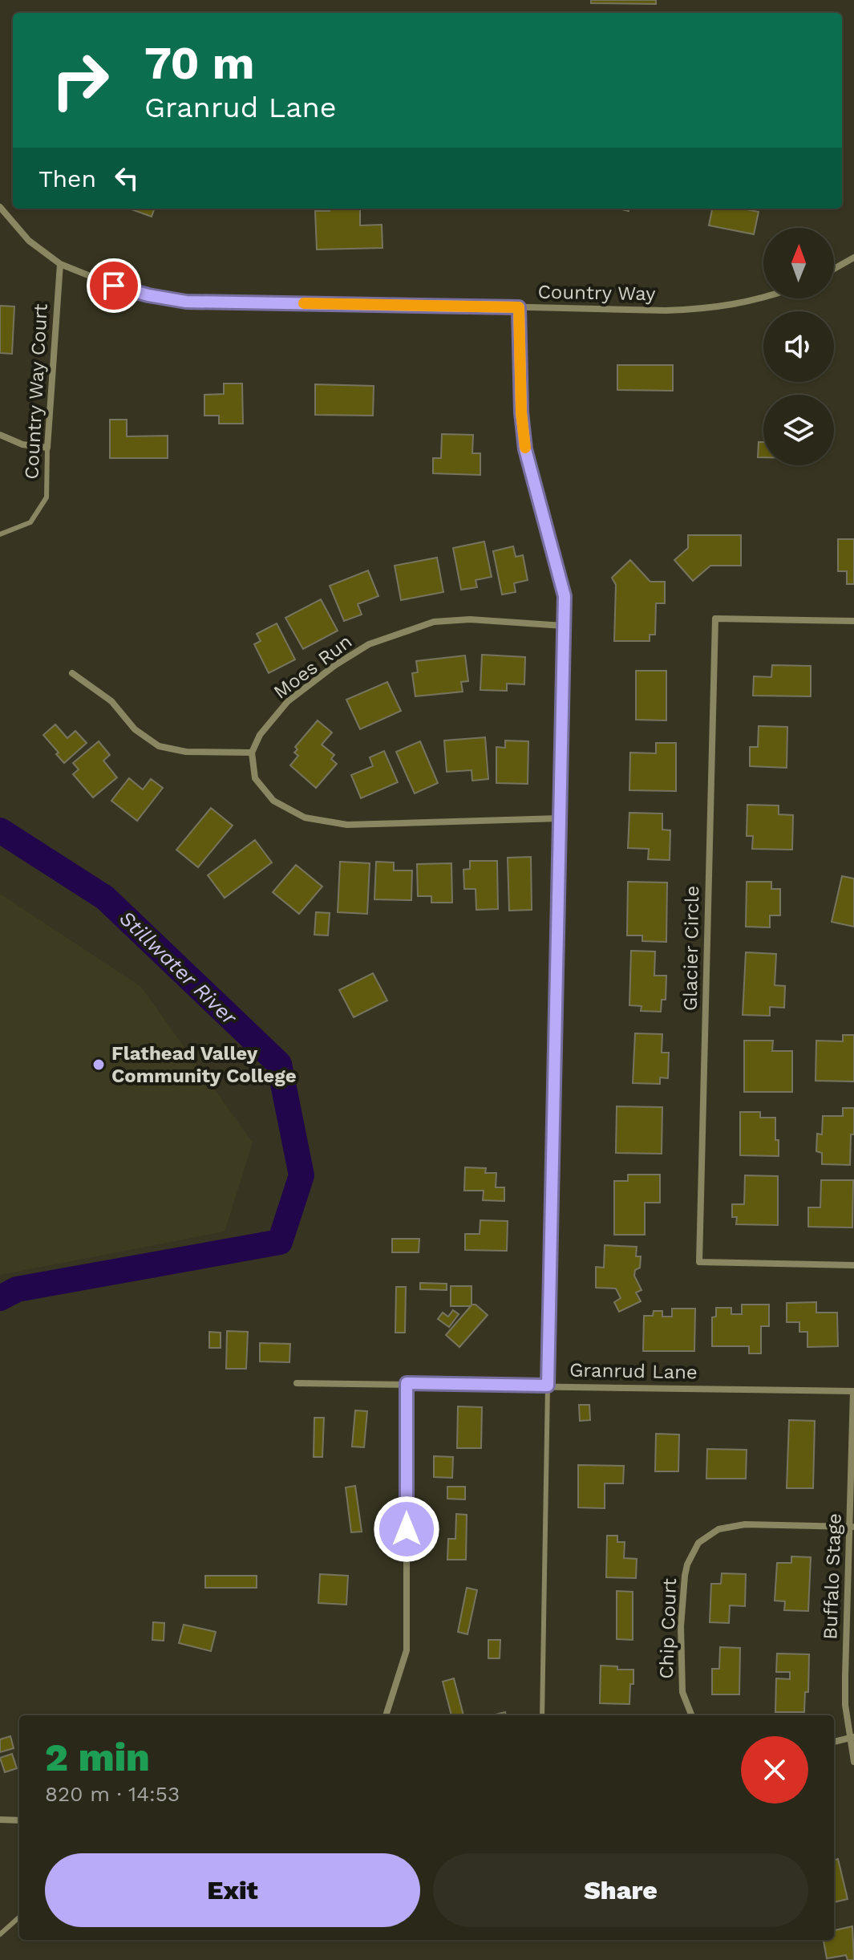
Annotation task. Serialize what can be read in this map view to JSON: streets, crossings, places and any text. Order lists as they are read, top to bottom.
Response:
{
  "streets": {
    "street": [
      "Country Way",
      "Country Way Court",
      "Moes Run",
      "Glacier Circle",
      "Granrud Lane",
      "Buffalo Stage",
      "Chip Court"
    ]
  },
  "crossings": [
    ["Country Way", "Country Way Court"],
    ["Granrud Lane", "Buffalo Stage"],
    ["Buffalo Stage", "Chip Court"]
  ],
  "water": ["Stillwater River"],
  "places": ["Flathead Valley Community College"],
  "north": "top",
  "page": {
    "turn": ["70 m", "Granrud Lane"],
    "then": "Then",
    "heading": ["2 min", "820 m · 14:53"],
    "buttons": ["Exit", "Share"]
  }
}
